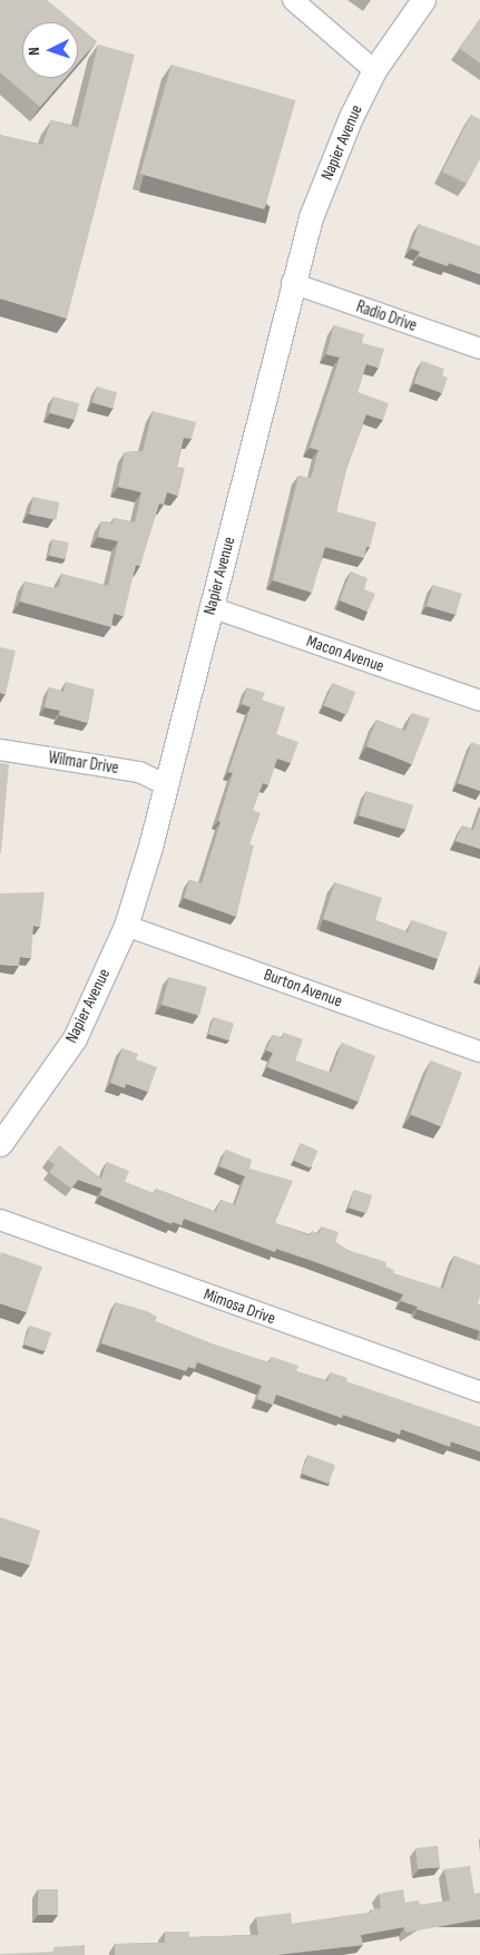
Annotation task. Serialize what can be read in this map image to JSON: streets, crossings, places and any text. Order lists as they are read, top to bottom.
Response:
{
  "streets": {
    "street": [
      "Napier Avenue",
      "Radio Drive",
      "Macon Avenue",
      "Wilmar Drive",
      "Burton Avenue",
      "Mimosa Drive"
    ]
  },
  "crossings": [
    ["Napier Avenue", "Radio Drive"],
    ["Napier Avenue", "Macon Avenue"],
    ["Napier Avenue", "Wilmar Drive"],
    ["Napier Avenue", "Burton Avenue"]
  ],
  "north": "left"
}
